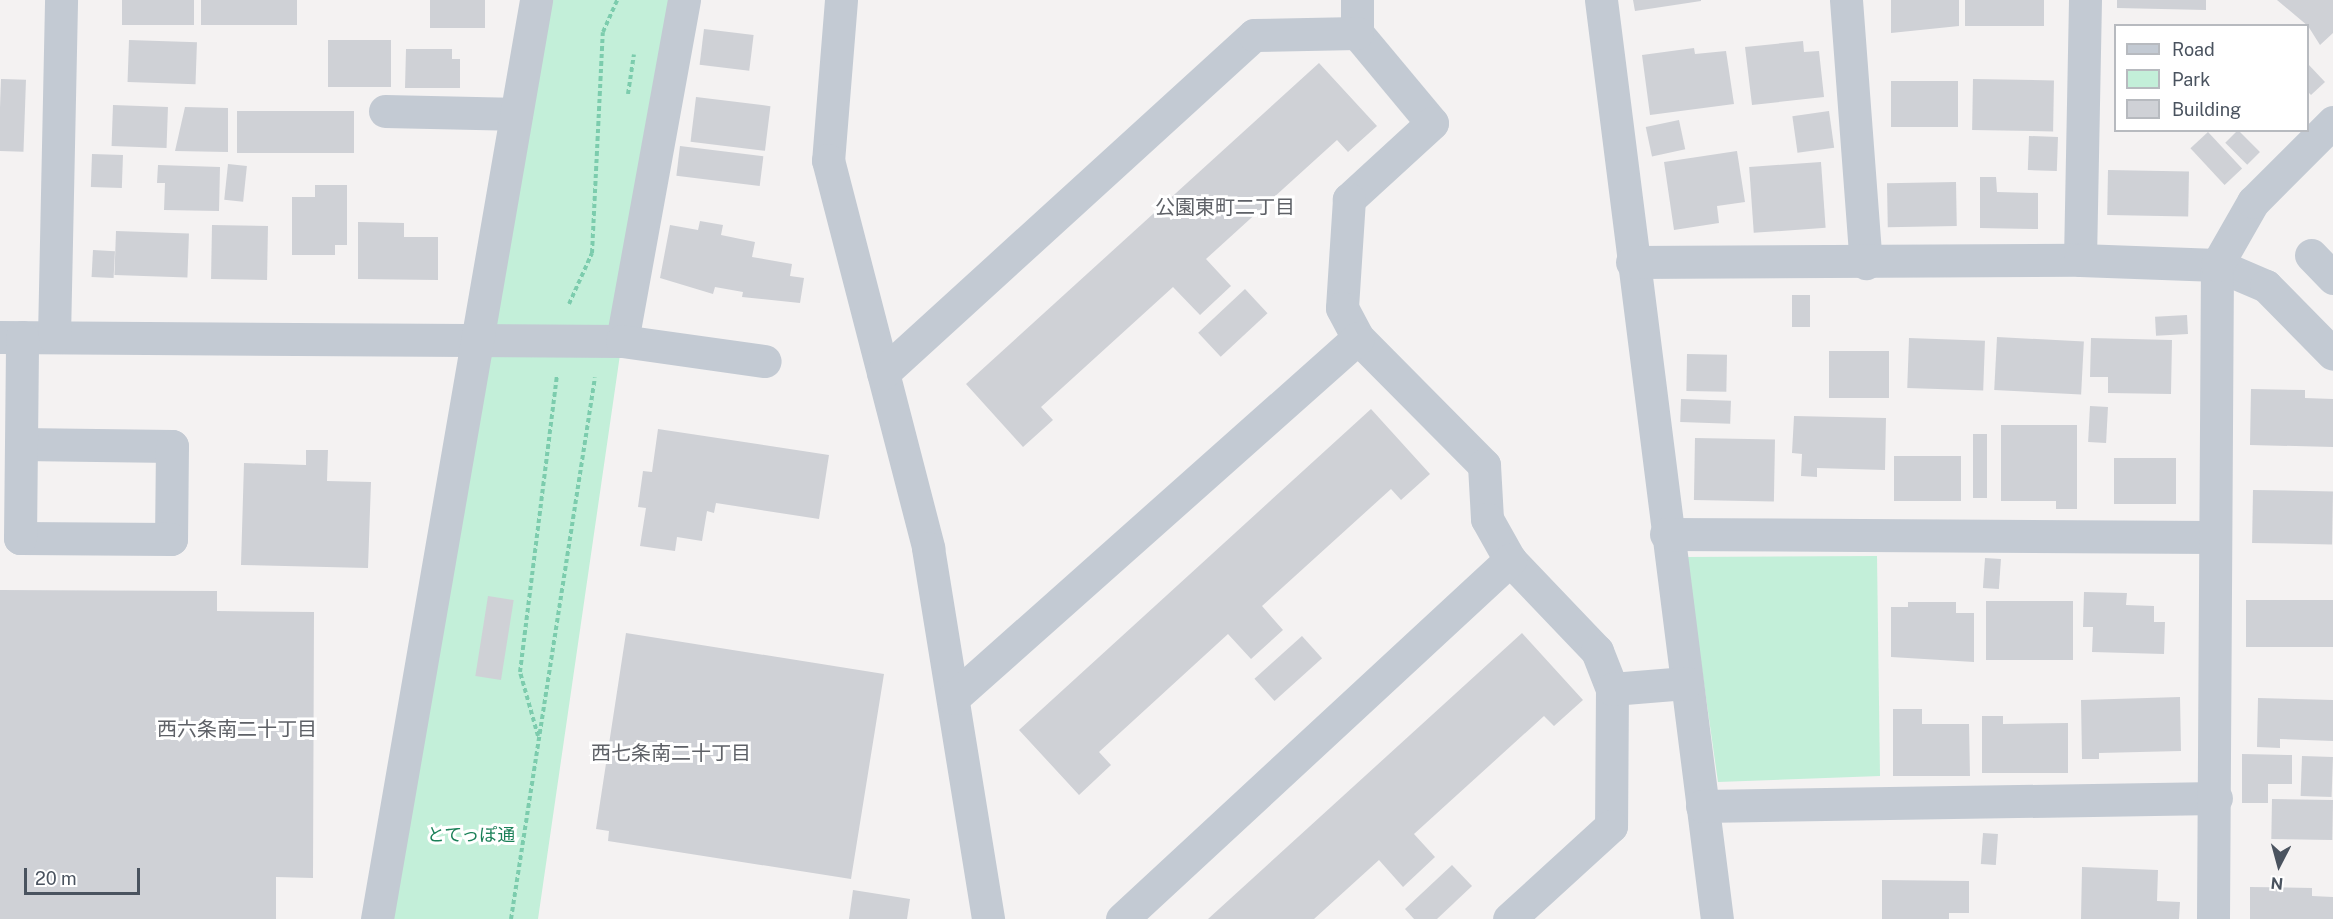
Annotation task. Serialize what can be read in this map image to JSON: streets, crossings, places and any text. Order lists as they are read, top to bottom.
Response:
{
  "districts": ["公園東町二丁目", "西六条南二十丁目", "西七条南二十丁目"],
  "parks": ["とてっぽ通"],
  "legend": ["Road", "Park", "Building"],
  "scale_bar": "20 m",
  "north": "bottom"
}
